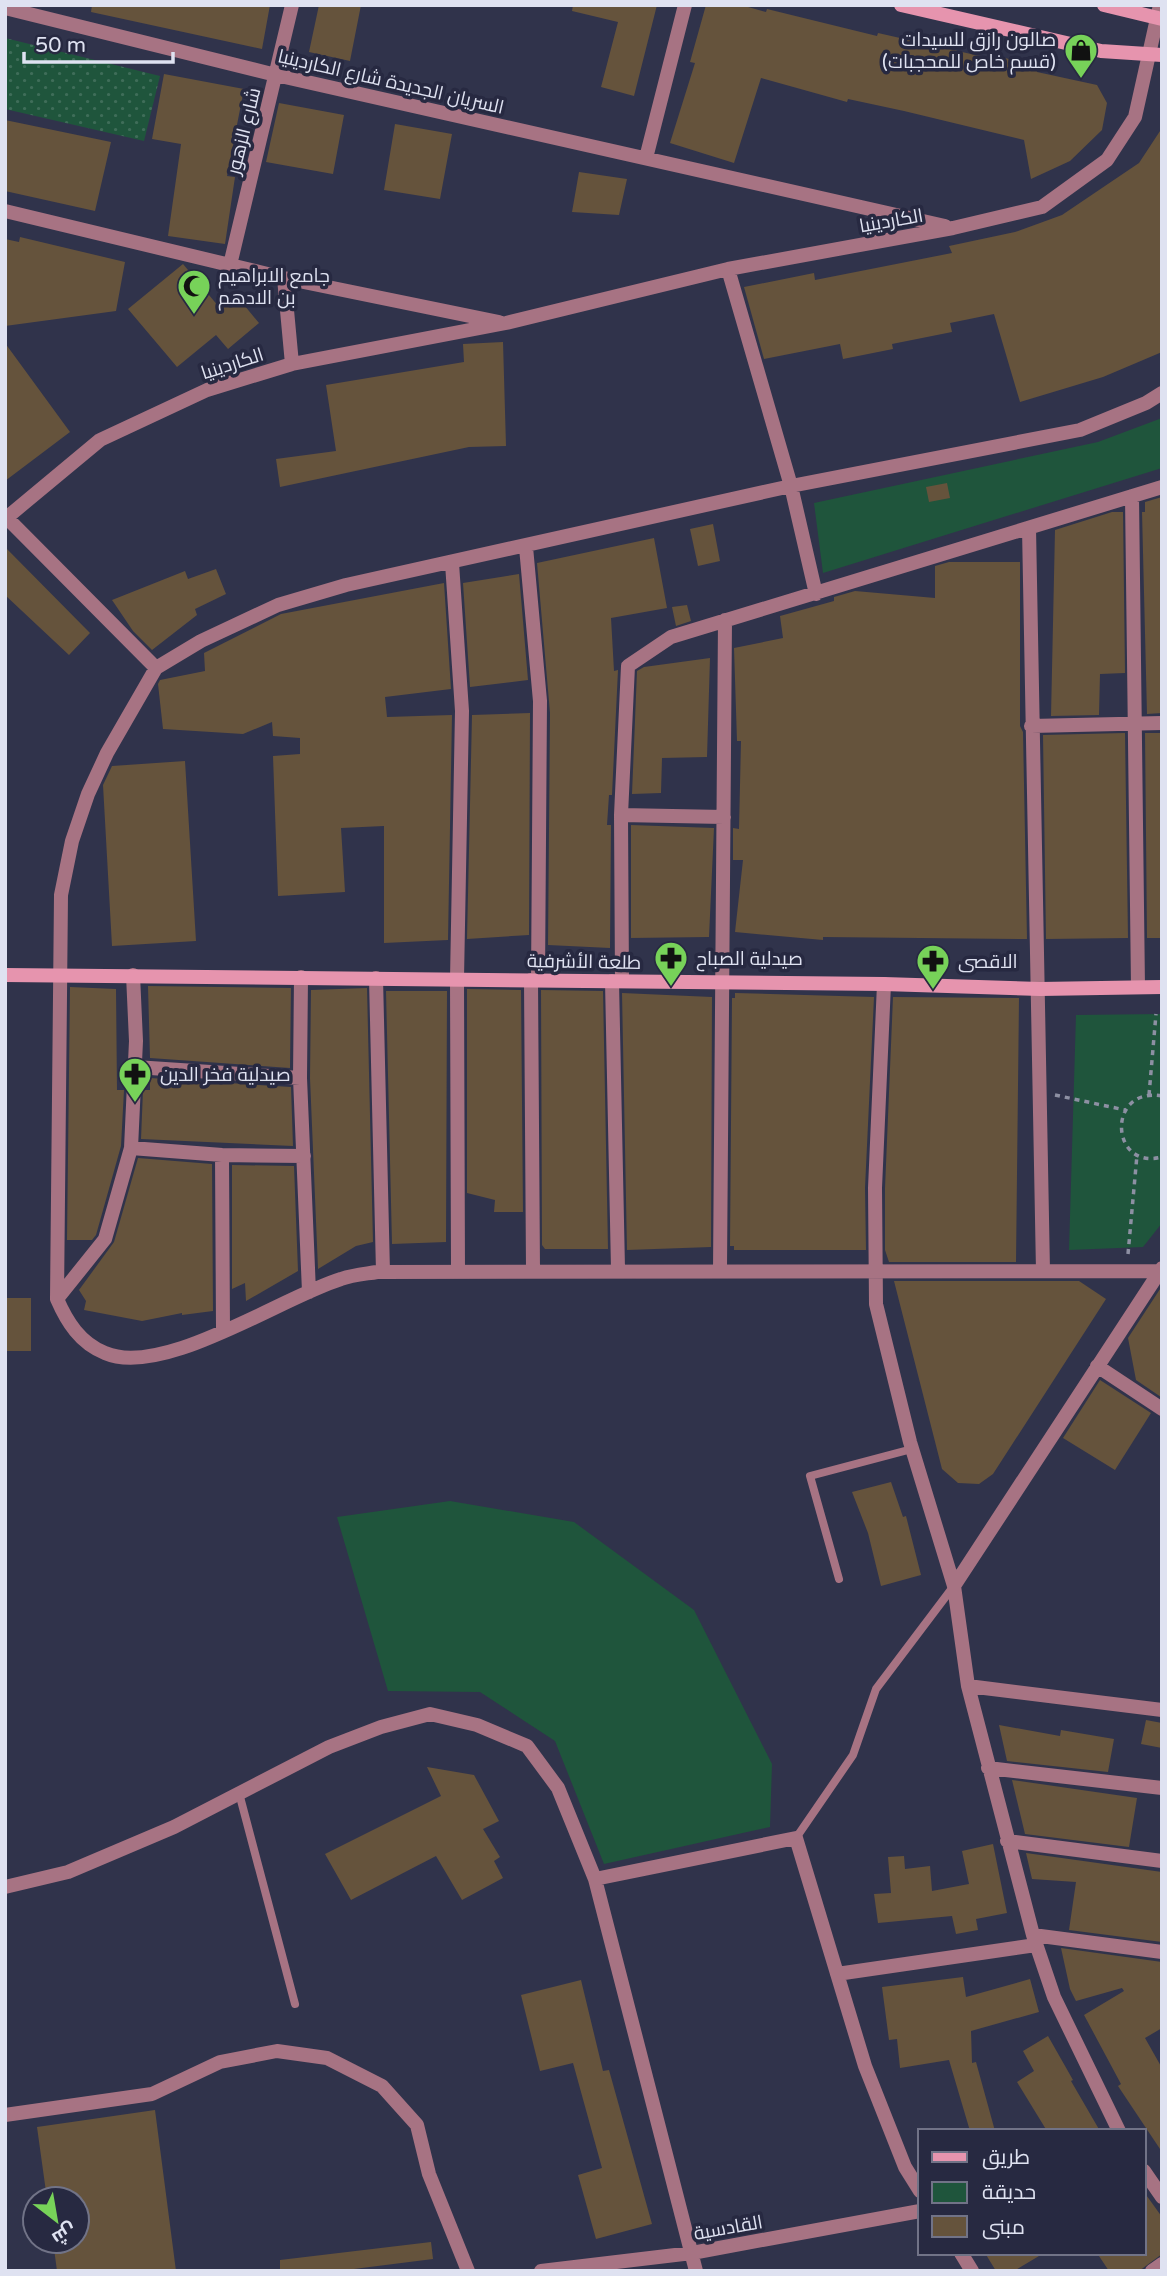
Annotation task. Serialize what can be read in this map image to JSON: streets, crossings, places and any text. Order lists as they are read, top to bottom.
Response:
{
  "streets": {
    "main road": ["طلعة الأشرفية"],
    "street": [
      "السريان الجديدة شارع الكاردينيا",
      "شارع الزهور",
      "الكاردينيا",
      "القادسية"
    ]
  },
  "crossings": [
    ["السريان الجديدة شارع الكاردينيا", "شارع الزهور"],
    ["السريان الجديدة شارع الكاردينيا", "الكاردينيا"],
    ["شارع الزهور", "الكاردينيا"]
  ],
  "places": {
    "shop": ["صالون رازق للسيدات (قسم خاص للمحجبات)"],
    "mosque": ["جامع الابراهيم بن الادهم"],
    "pharmacy": ["صيدلية الصباح", "الاقصى", "صيدلية فخر الدين"]
  },
  "legend": ["طريق", "حديقة", "مبنى"],
  "scale_bar": "50 m",
  "north": "bottom right"
}
